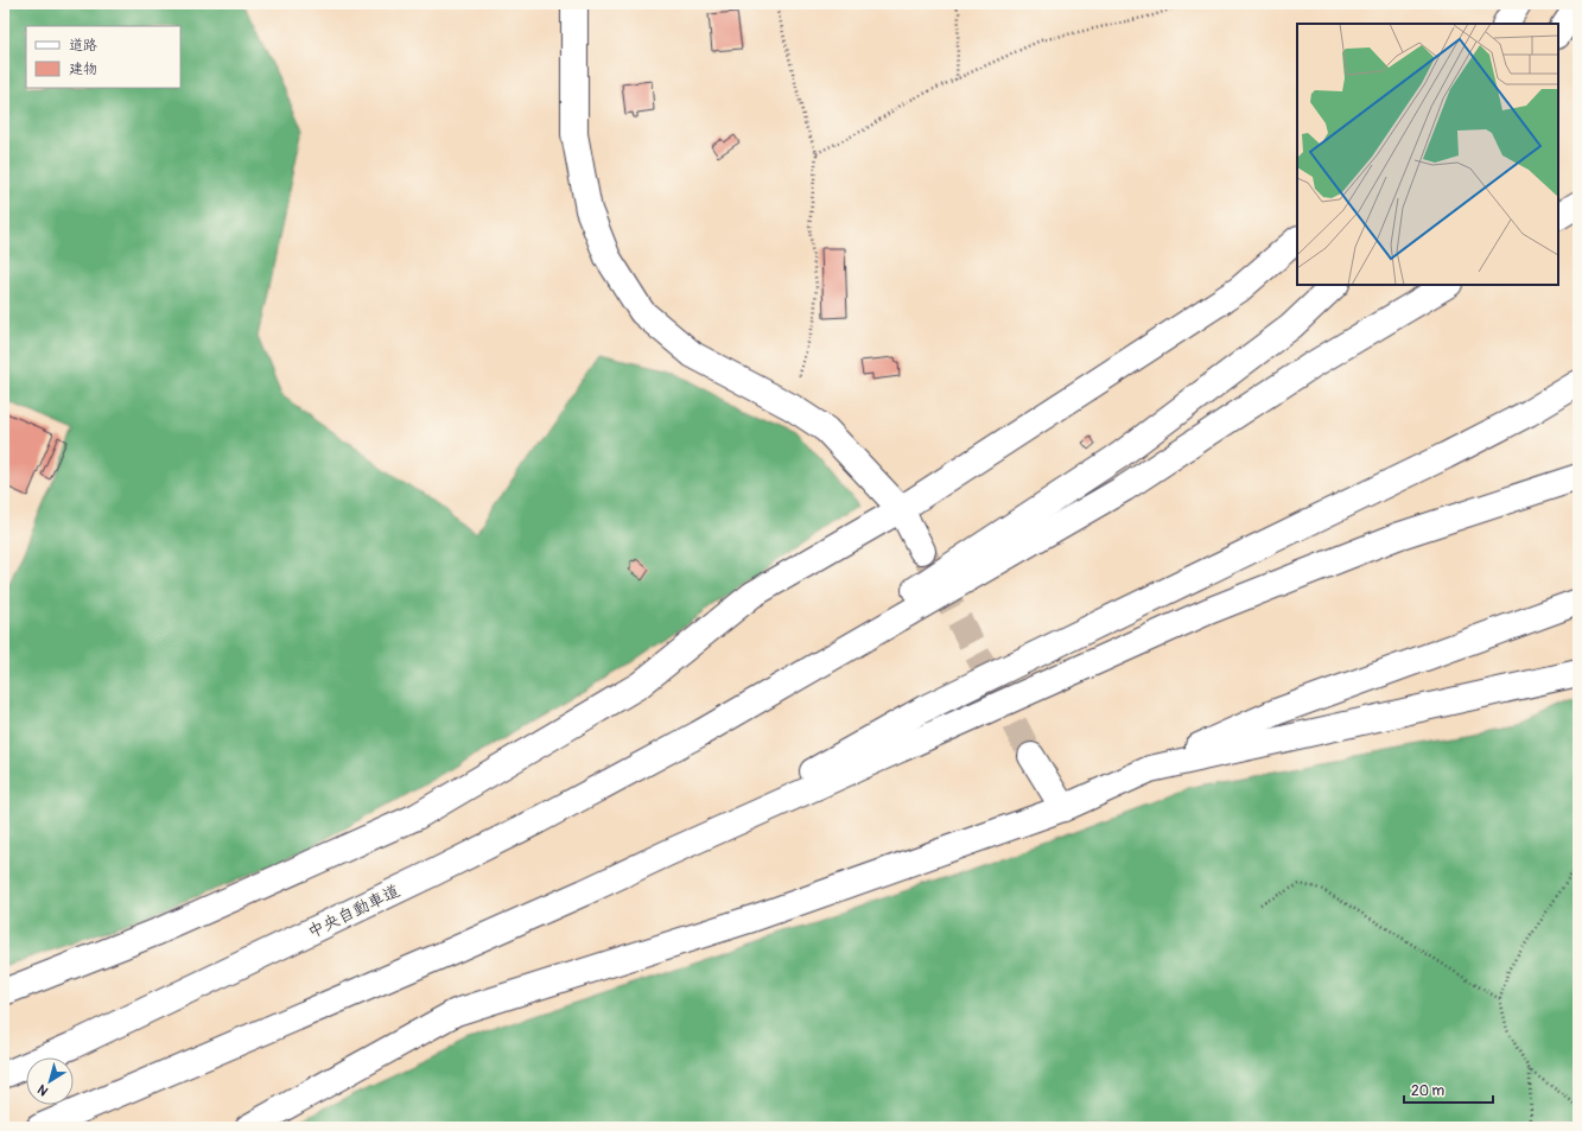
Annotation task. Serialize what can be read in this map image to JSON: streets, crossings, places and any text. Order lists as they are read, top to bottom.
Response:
{
  "streets": {
    "main road": ["中央自動車道"]
  },
  "legend": ["道路", "建物"],
  "scale_bar": "20 m",
  "north": "bottom left"
}
